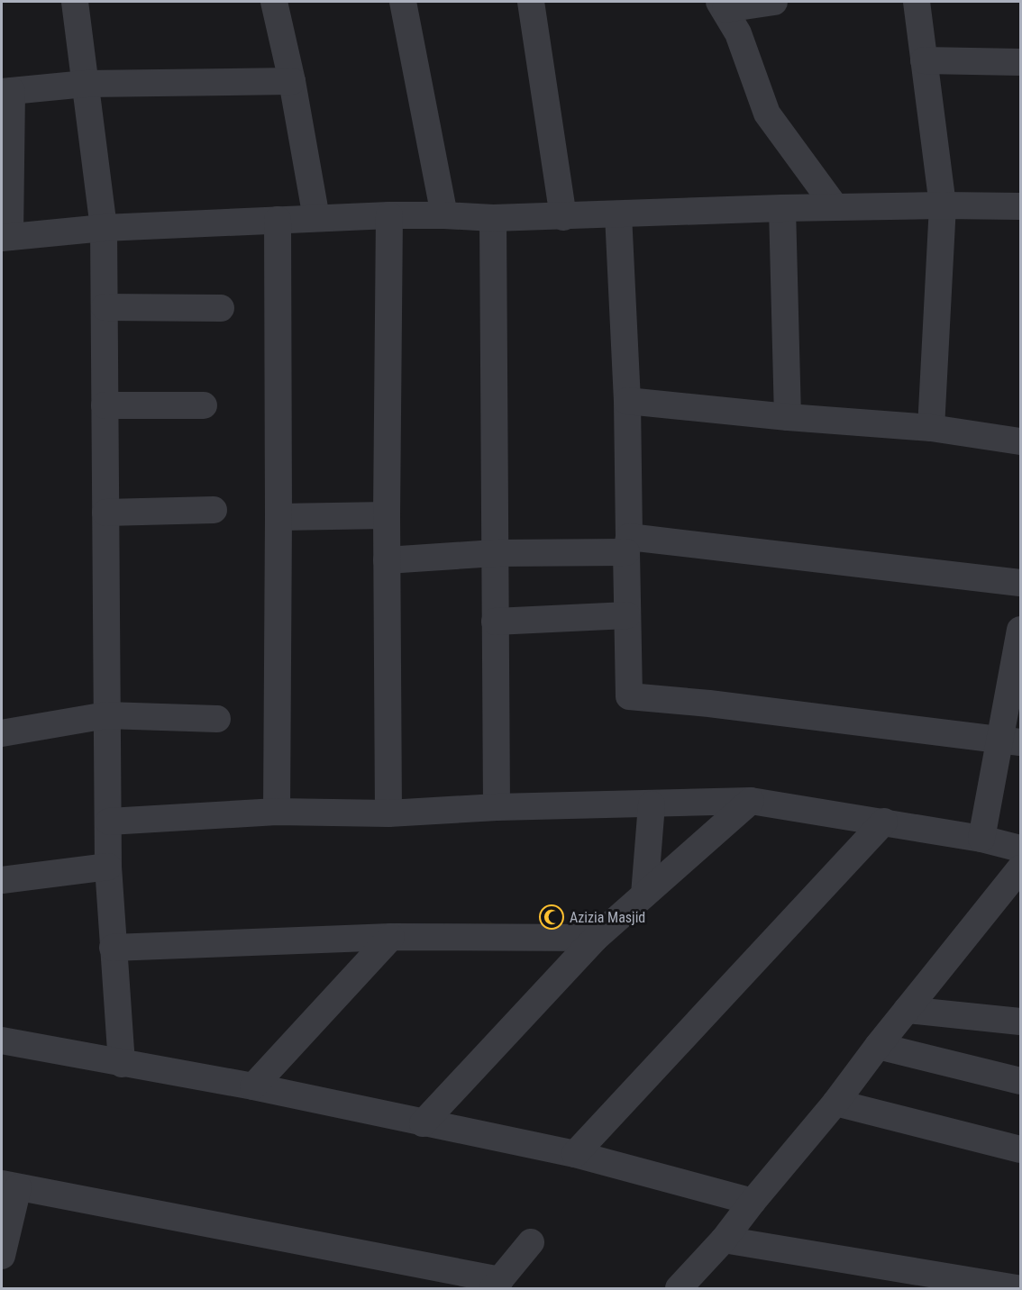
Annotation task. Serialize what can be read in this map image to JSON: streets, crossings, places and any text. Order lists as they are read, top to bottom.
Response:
{
  "places": {
    "mosque": ["Azizia Masjid"]
  }
}
